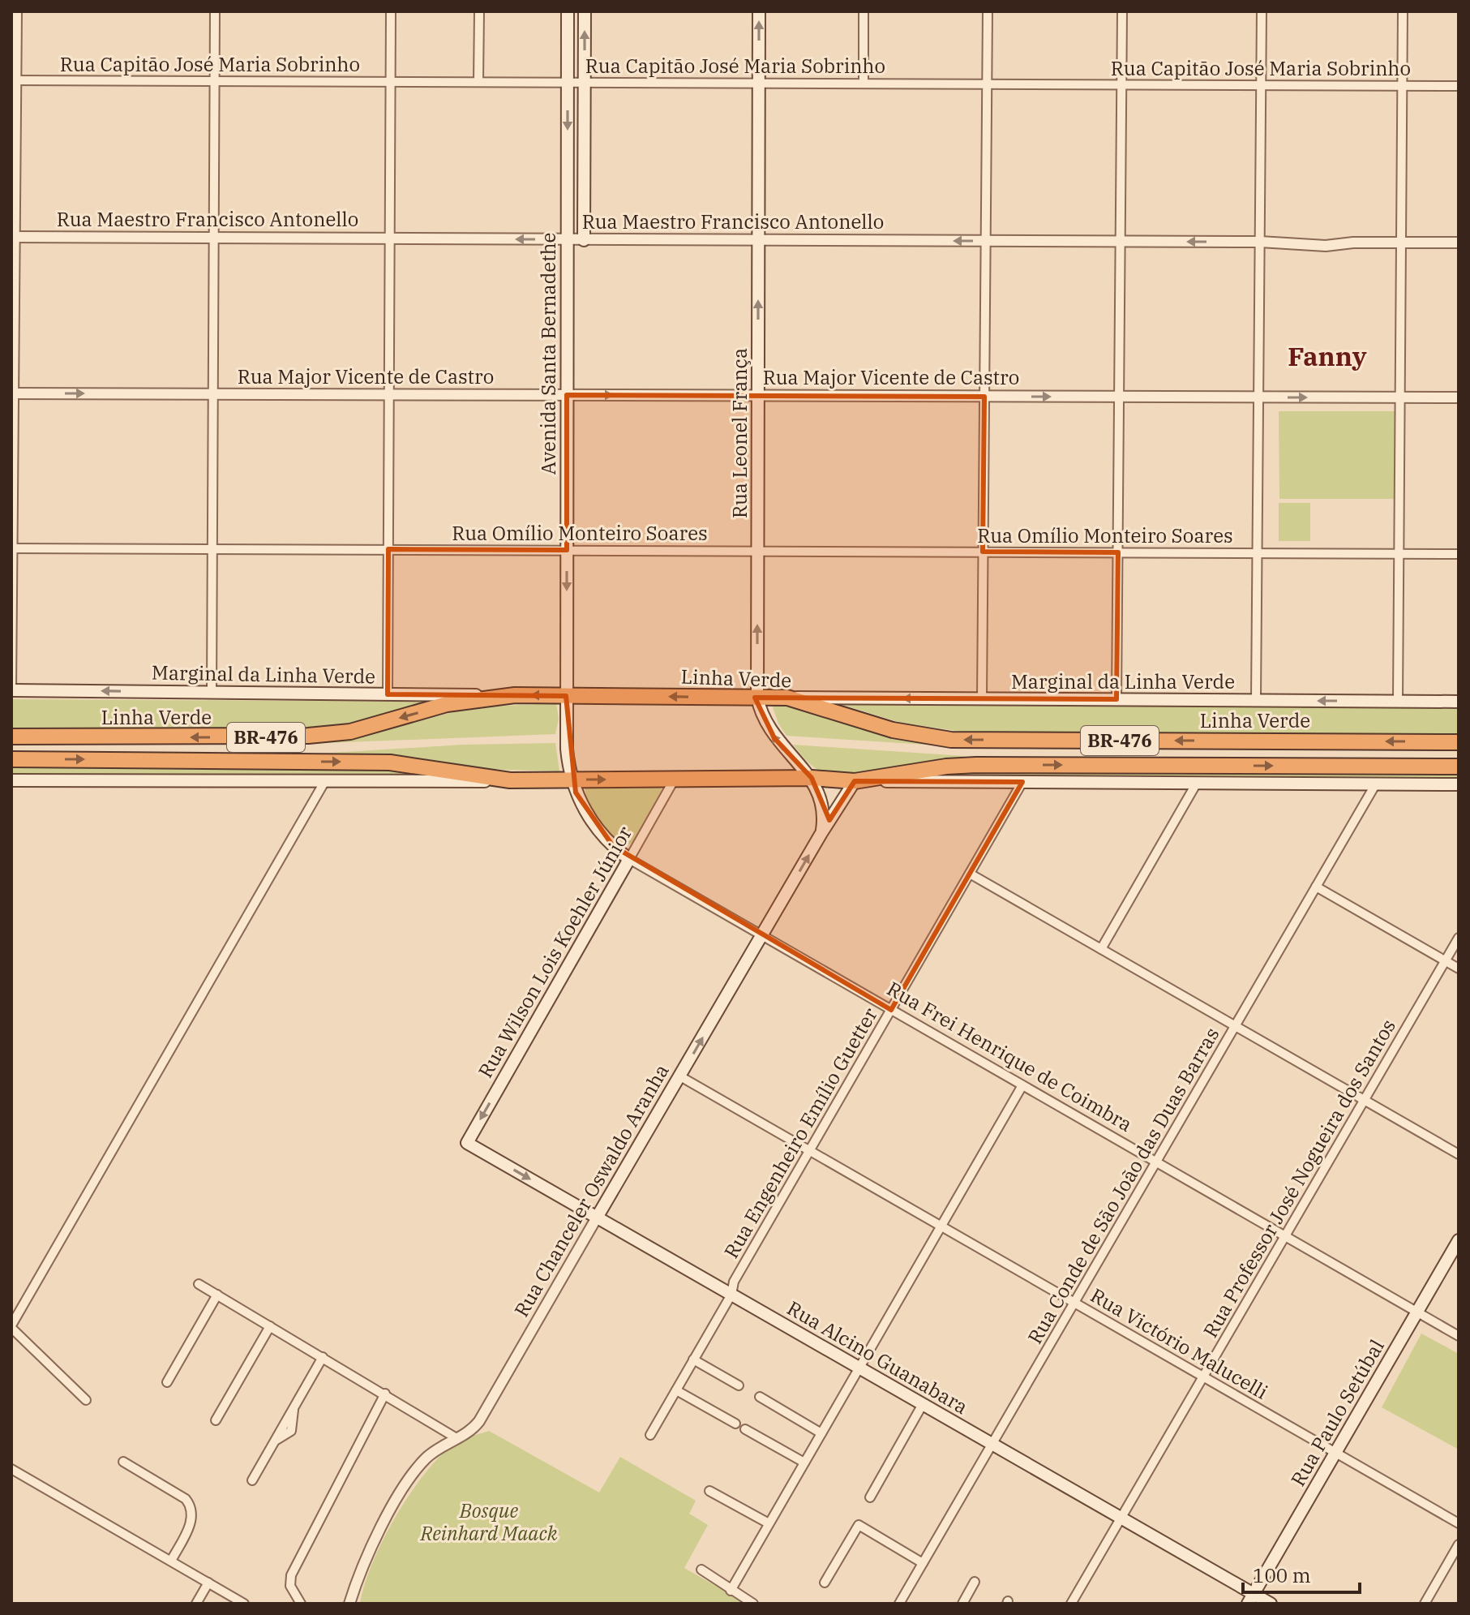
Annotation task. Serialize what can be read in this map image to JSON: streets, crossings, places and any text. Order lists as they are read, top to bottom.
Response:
{
  "streets": {
    "highway": ["Linha Verde", "BR-476"],
    "main road": [
      "Avenida Santa Bernadethe",
      "Rua Leonel França",
      "Marginal da Linha Verde",
      "Rua Wilson Lois Koehler Júnior",
      "Rua Frei Henrique de Coimbra",
      "Rua Chanceler Oswaldo Aranha",
      "Rua Alcino Guanabara",
      "Rua Paulo Setúbal"
    ],
    "street": [
      "Rua Capitão José Maria Sobrinho",
      "Rua Maestro Francisco Antonello",
      "Rua Major Vicente de Castro",
      "Rua Omílio Monteiro Soares",
      "Rua Engenheiro Emílio Guetter",
      "Rua Professor José Nogueira dos Santos",
      "Rua Conde de São João das Duas Barras",
      "Rua Victório Malucelli"
    ]
  },
  "crossings": [
    ["Rua Capitão José Maria Sobrinho", "Avenida Santa Bernadethe"],
    ["Rua Capitão José Maria Sobrinho", "Rua Leonel França"],
    ["Rua Maestro Francisco Antonello", "Avenida Santa Bernadethe"],
    ["Rua Maestro Francisco Antonello", "Rua Leonel França"],
    ["Avenida Santa Bernadethe", "Rua Major Vicente de Castro"],
    ["Avenida Santa Bernadethe", "Rua Omílio Monteiro Soares"],
    ["Avenida Santa Bernadethe", "Linha Verde"],
    ["Avenida Santa Bernadethe", "BR-476"],
    ["Avenida Santa Bernadethe", "Rua Frei Henrique de Coimbra"],
    ["Rua Major Vicente de Castro", "Rua Leonel França"],
    ["Rua Leonel França", "Rua Omílio Monteiro Soares"],
    ["Rua Leonel França", "Linha Verde"],
    ["Rua Leonel França", "BR-476"],
    ["Rua Leonel França", "Rua Chanceler Oswaldo Aranha"],
    ["Marginal da Linha Verde", "Linha Verde"],
    ["BR-476", "Rua Wilson Lois Koehler Júnior"],
    ["BR-476", "Rua Frei Henrique de Coimbra"],
    ["BR-476", "Rua Chanceler Oswaldo Aranha"],
    ["Rua Wilson Lois Koehler Júnior", "Rua Frei Henrique de Coimbra"],
    ["Rua Wilson Lois Koehler Júnior", "Rua Alcino Guanabara"],
    ["Rua Frei Henrique de Coimbra", "Rua Engenheiro Emílio Guetter"],
    ["Rua Frei Henrique de Coimbra", "Rua Professor José Nogueira dos Santos"],
    ["Rua Frei Henrique de Coimbra", "Rua Conde de São João das Duas Barras"],
    ["Rua Frei Henrique de Coimbra", "Rua Chanceler Oswaldo Aranha"],
    ["Rua Frei Henrique de Coimbra", "Rua Paulo Setúbal"],
    ["Rua Engenheiro Emílio Guetter", "Rua Victório Malucelli"],
    ["Rua Engenheiro Emílio Guetter", "Rua Alcino Guanabara"],
    ["Rua Professor José Nogueira dos Santos", "Rua Victório Malucelli"],
    ["Rua Professor José Nogueira dos Santos", "Rua Alcino Guanabara"],
    ["Rua Conde de São João das Duas Barras", "Rua Victório Malucelli"],
    ["Rua Conde de São João das Duas Barras", "Rua Alcino Guanabara"],
    ["Rua Chanceler Oswaldo Aranha", "Rua Victório Malucelli"],
    ["Rua Chanceler Oswaldo Aranha", "Rua Alcino Guanabara"],
    ["Rua Victório Malucelli", "Rua Paulo Setúbal"],
    ["Rua Alcino Guanabara", "Rua Paulo Setúbal"]
  ],
  "one_way": [
    "Rua Maestro Francisco Antonello",
    "Rua Major Vicente de Castro",
    "Rua Leonel França",
    "Rua Wilson Lois Koehler Júnior"
  ],
  "districts": ["Fanny"],
  "parks": ["Bosque Reinhard Maack"],
  "scale_bar": "100 m"
}
